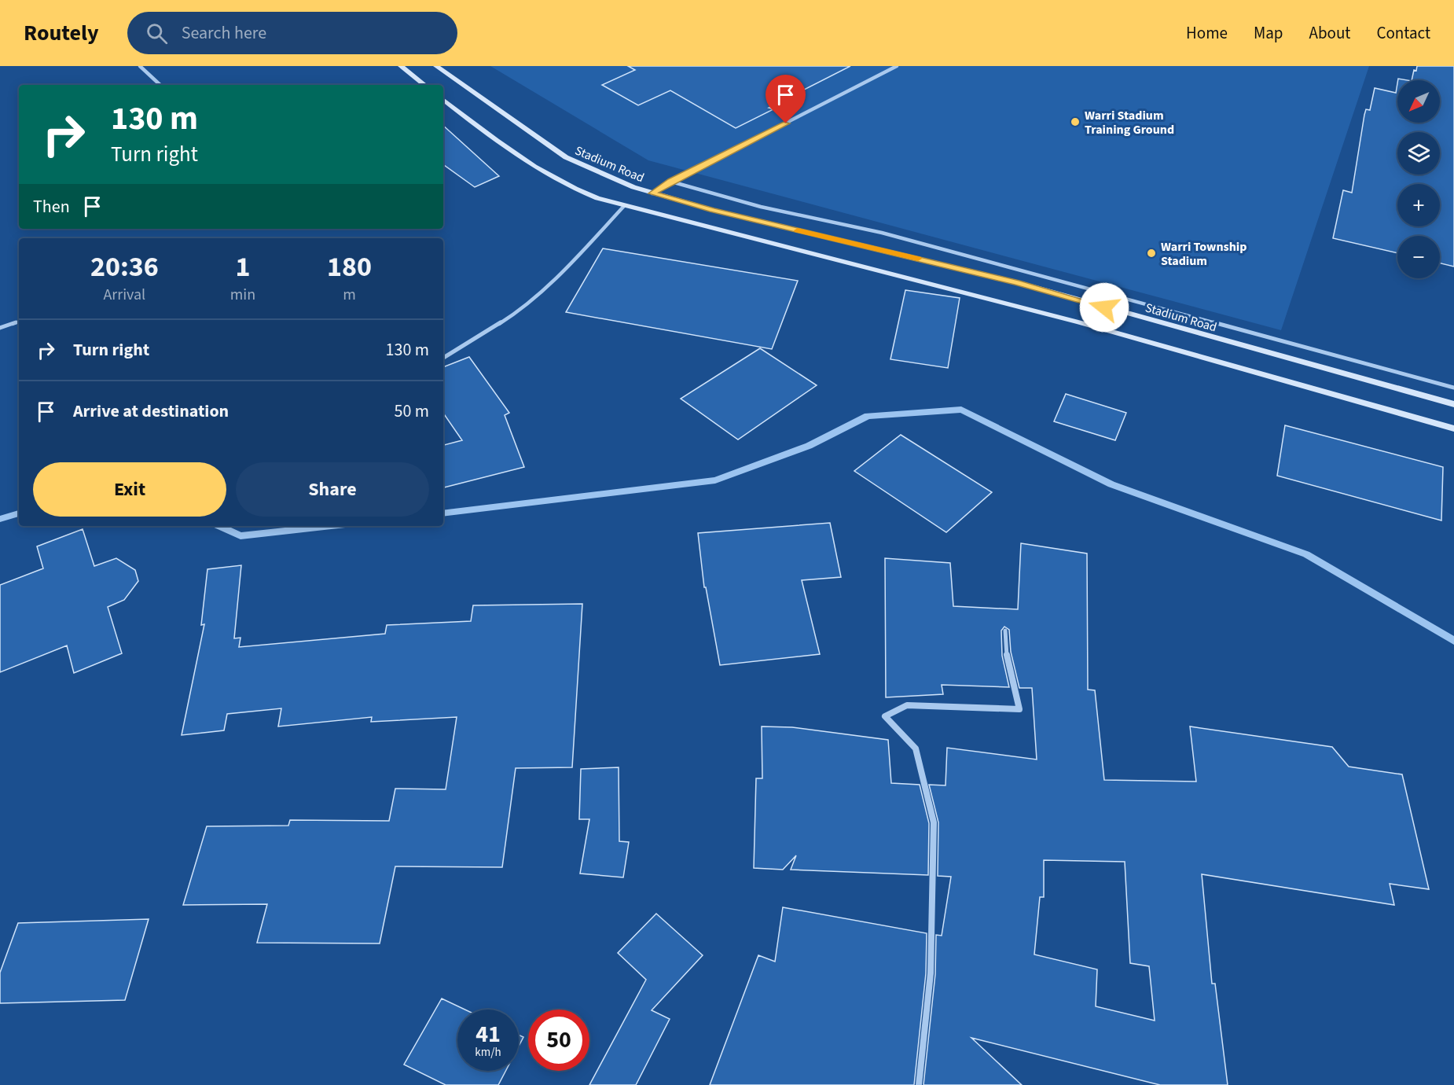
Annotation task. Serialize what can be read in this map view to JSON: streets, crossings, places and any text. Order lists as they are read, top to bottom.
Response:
{
  "streets": {
    "main road": ["Stadium Road"]
  },
  "places": ["Warri Stadium Training Ground", "Warri Township Stadium"],
  "north": "bottom left",
  "page": {
    "header": "Routely",
    "search": "Search here",
    "nav": [
      "Home",
      "Map",
      "About",
      "Contact"
    ],
    "map_buttons": ["+", "−"],
    "turn": ["130 m", "Turn right"],
    "then": "Then",
    "eta": [
      "20:36",
      "Arrival",
      "1",
      "min",
      "180",
      "m"
    ],
    "list": [
      {
        "name": "Turn right",
        "value": "130 m"
      },
      {
        "name": "Arrive at destination",
        "value": "50 m"
      }
    ],
    "buttons": ["Exit", "Share"],
    "speed": "41 km/h",
    "limit": "50"
  }
}
